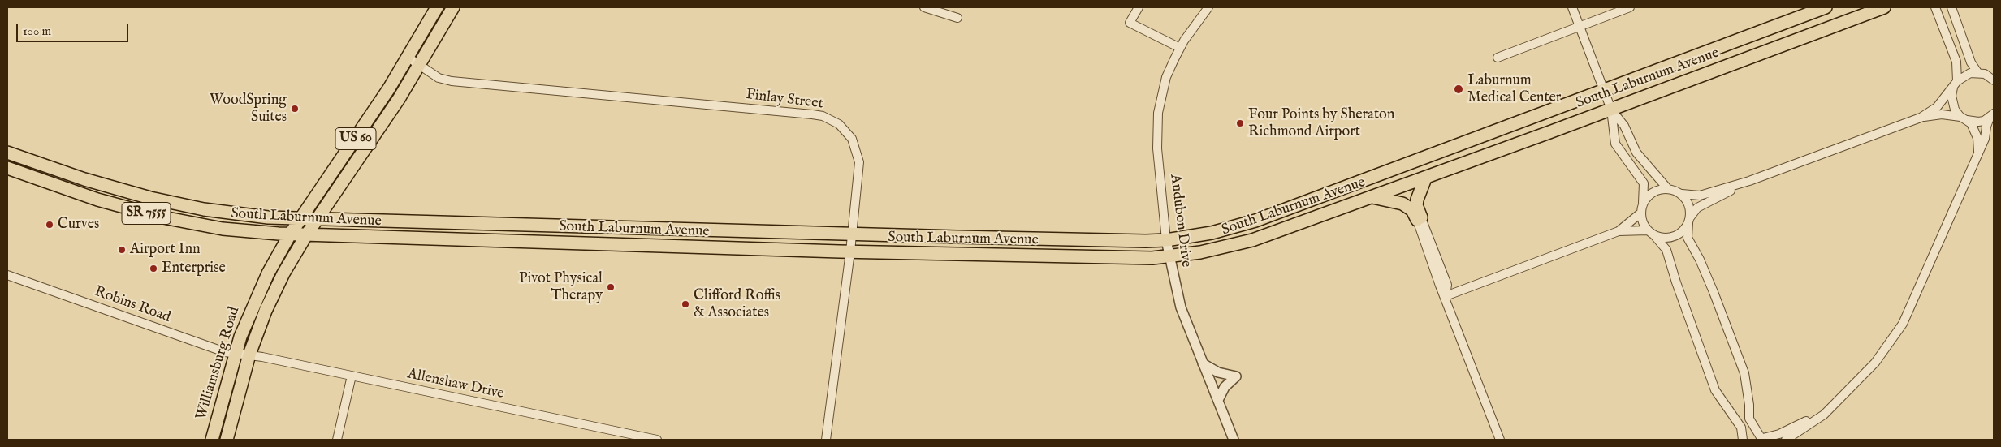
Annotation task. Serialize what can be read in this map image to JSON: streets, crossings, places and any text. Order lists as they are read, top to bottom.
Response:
{
  "streets": {
    "main road": [
      "South Laburnum Avenue",
      "US 60",
      "SR 7555",
      "Williamsburg Road"
    ],
    "street": [
      "Finlay Street",
      "Audubon Drive",
      "Robins Road",
      "Allenshaw Drive"
    ]
  },
  "crossings": [
    ["South Laburnum Avenue", "Finlay Street"],
    ["South Laburnum Avenue", "Audubon Drive"],
    ["South Laburnum Avenue", "Williamsburg Road"],
    ["Finlay Street", "Williamsburg Road"],
    ["Robins Road", "Williamsburg Road"],
    ["Robins Road", "Allenshaw Drive"],
    ["Williamsburg Road", "Allenshaw Drive"]
  ],
  "places": [
    "Laburnum Medical Center",
    "WoodSpring Suites",
    "Four Points by Sheraton Richmond Airport",
    "Curves",
    "Airport Inn",
    "Enterprise",
    "Pivot Physical Therapy",
    "Clifford Roffis & Associates"
  ],
  "scale_bar": "100 m"
}
